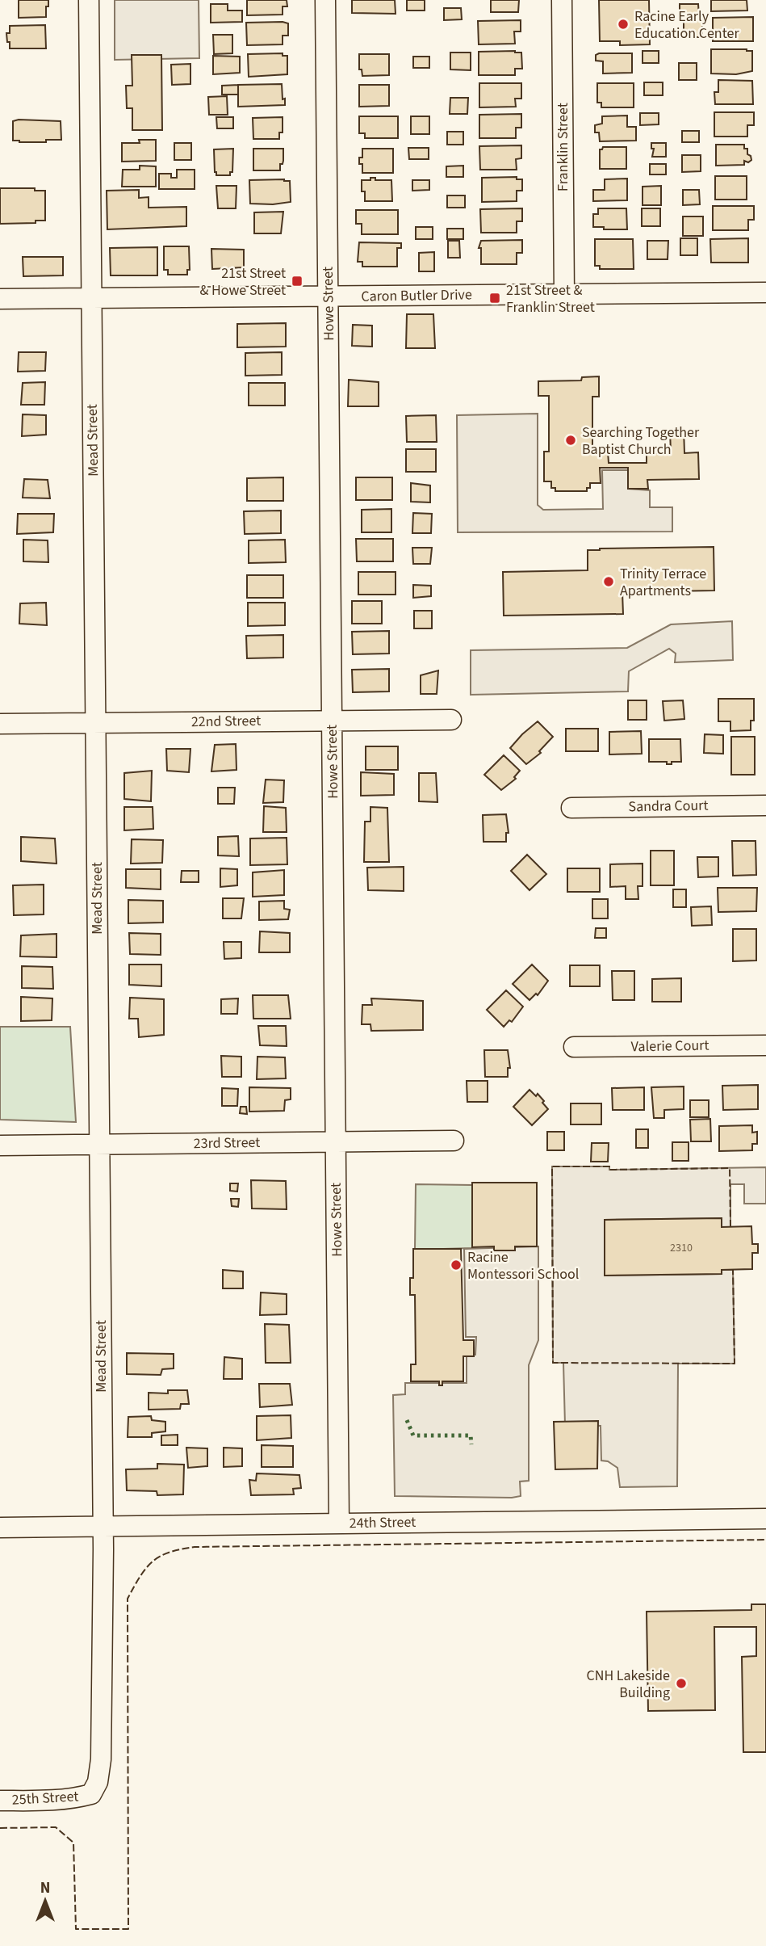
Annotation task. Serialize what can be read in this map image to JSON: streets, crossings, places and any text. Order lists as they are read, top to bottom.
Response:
{
  "streets": {
    "street": [
      "Franklin Street",
      "Caron Butler Drive",
      "Howe Street",
      "Mead Street",
      "22nd Street",
      "Sandra Court",
      "Valerie Court",
      "23rd Street",
      "24th Street",
      "25th Street"
    ]
  },
  "crossings": [
    ["Franklin Street", "Caron Butler Drive"],
    ["Caron Butler Drive", "Howe Street"],
    ["Caron Butler Drive", "Mead Street"],
    ["Howe Street", "22nd Street"],
    ["Howe Street", "23rd Street"],
    ["Howe Street", "24th Street"],
    ["Mead Street", "22nd Street"],
    ["Mead Street", "23rd Street"],
    ["Mead Street", "24th Street"],
    ["Mead Street", "25th Street"]
  ],
  "places": {
    "other": [
      "Racine Early Education Center",
      "Searching Together Baptist Church",
      "Trinity Terrace Apartments",
      "Racine Montessori School",
      "CNH Lakeside Building"
    ],
    "transit": ["21st Street & Howe Street", "21st Street & Franklin Street"]
  },
  "house_numbers": ["2310"],
  "north": "top"
}
